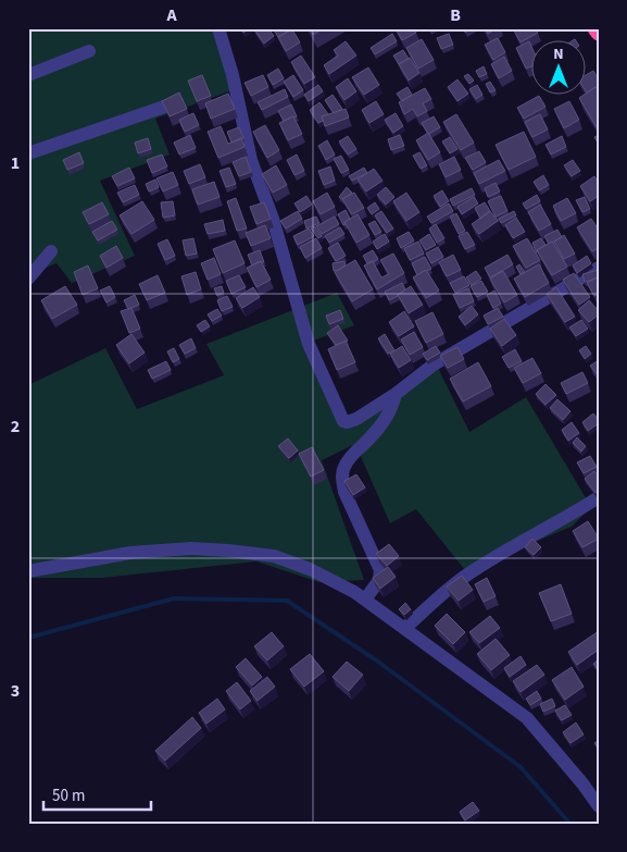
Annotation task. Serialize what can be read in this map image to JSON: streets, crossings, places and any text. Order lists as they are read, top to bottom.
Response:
{
  "scale_bar": "50 m",
  "north": "top",
  "grid": {
    "columns": ["A", "B"],
    "rows": ["1", "2", "3"]
  }
}
